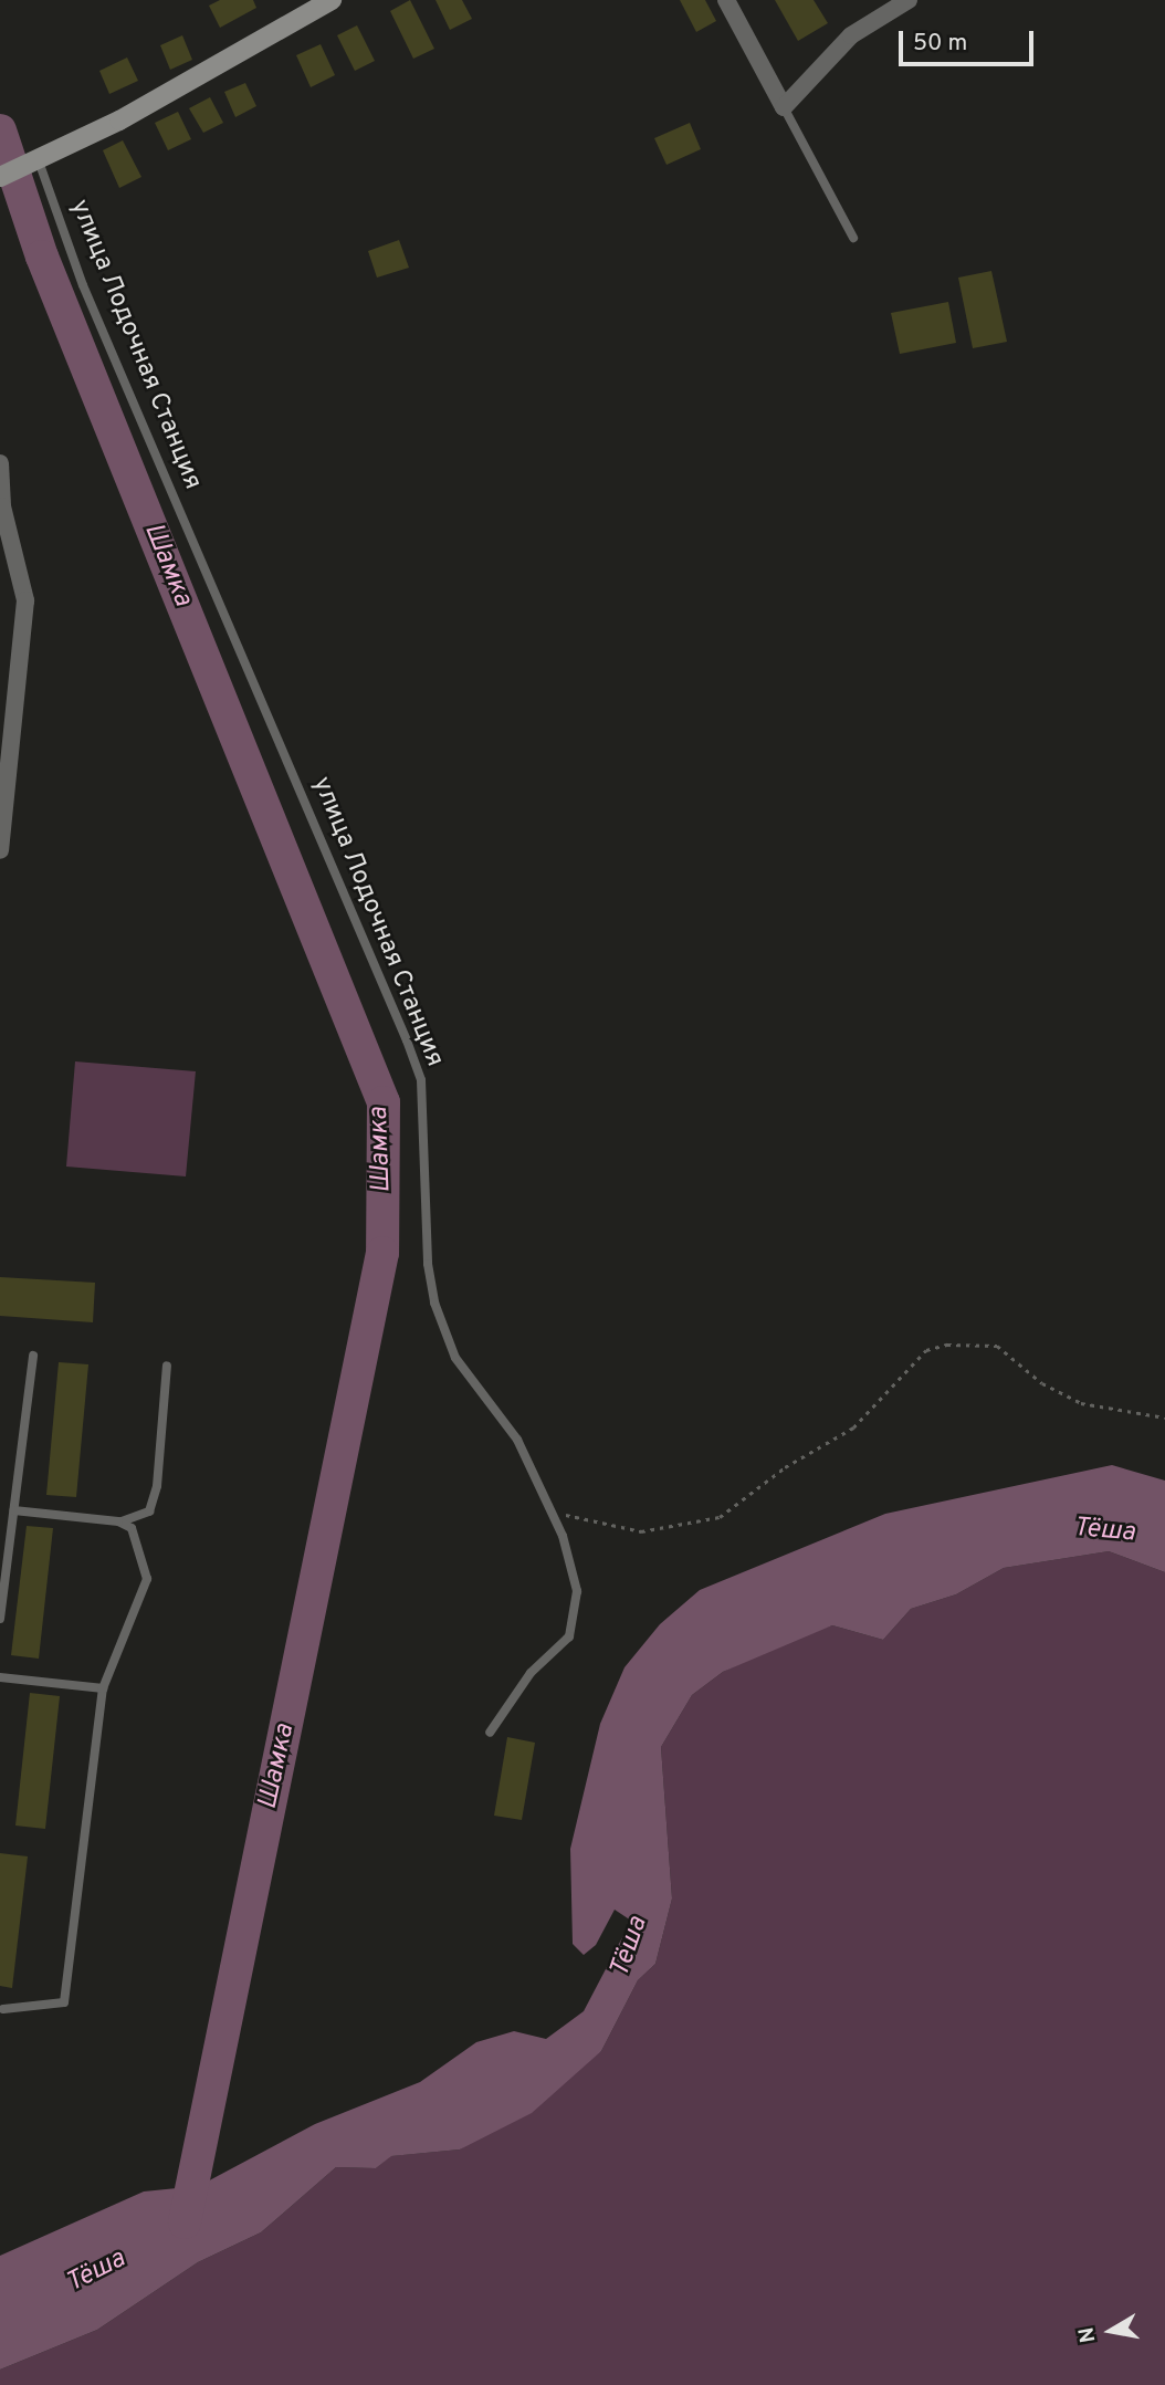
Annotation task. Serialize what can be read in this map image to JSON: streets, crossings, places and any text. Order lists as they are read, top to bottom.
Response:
{
  "streets": {
    "lane": ["улица Лодочная Станция"]
  },
  "water": ["Шамка", "Тёша"],
  "scale_bar": "50 m",
  "north": "left"
}
